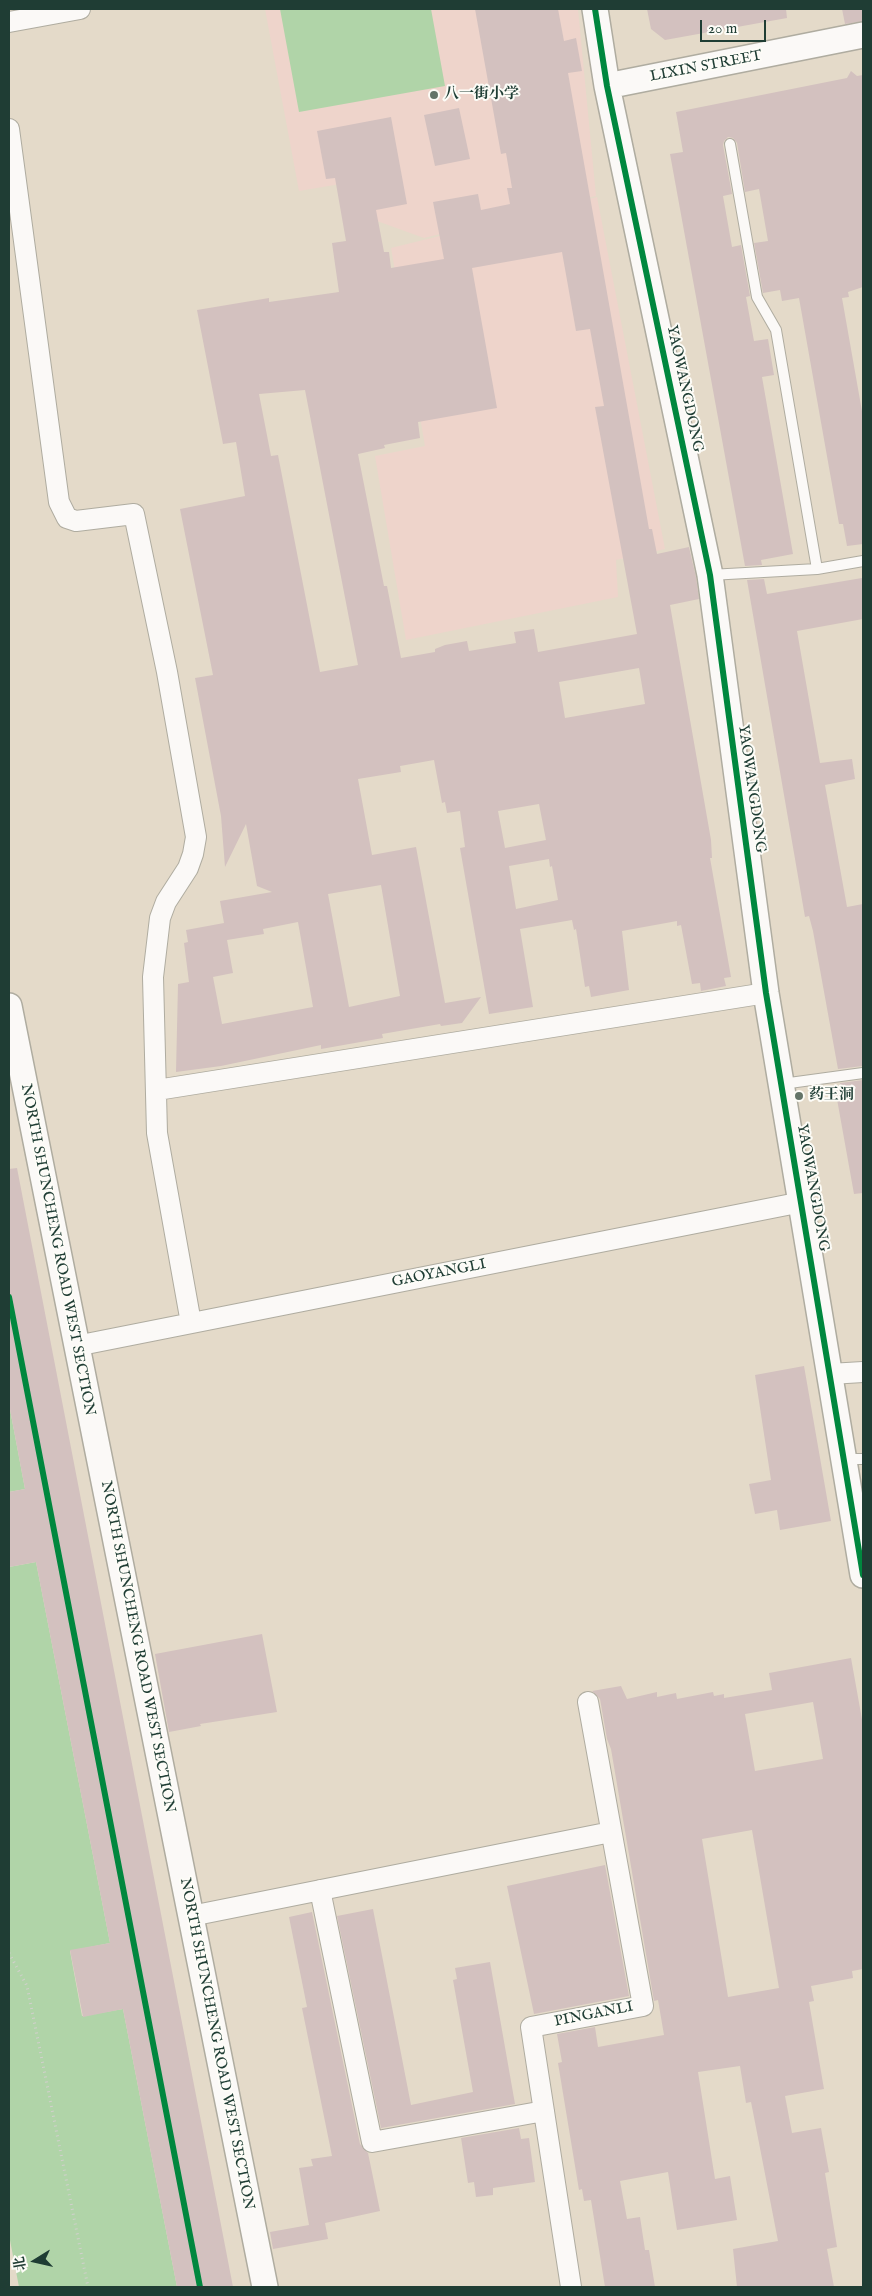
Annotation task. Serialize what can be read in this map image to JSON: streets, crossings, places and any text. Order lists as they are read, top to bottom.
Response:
{
  "streets": {
    "street": [
      "LIXIN STREET",
      "YAOWANGDONG",
      "NORTH SHUNCHENG ROAD WEST SECTION",
      "GAOYANGLI",
      "PINGANLI"
    ]
  },
  "crossings": [
    ["LIXIN STREET", "YAOWANGDONG"],
    ["YAOWANGDONG", "GAOYANGLI"],
    ["NORTH SHUNCHENG ROAD WEST SECTION", "GAOYANGLI"]
  ],
  "places": ["八一街小学", "药王洞"],
  "scale_bar": "20 m",
  "north": "left"
}
